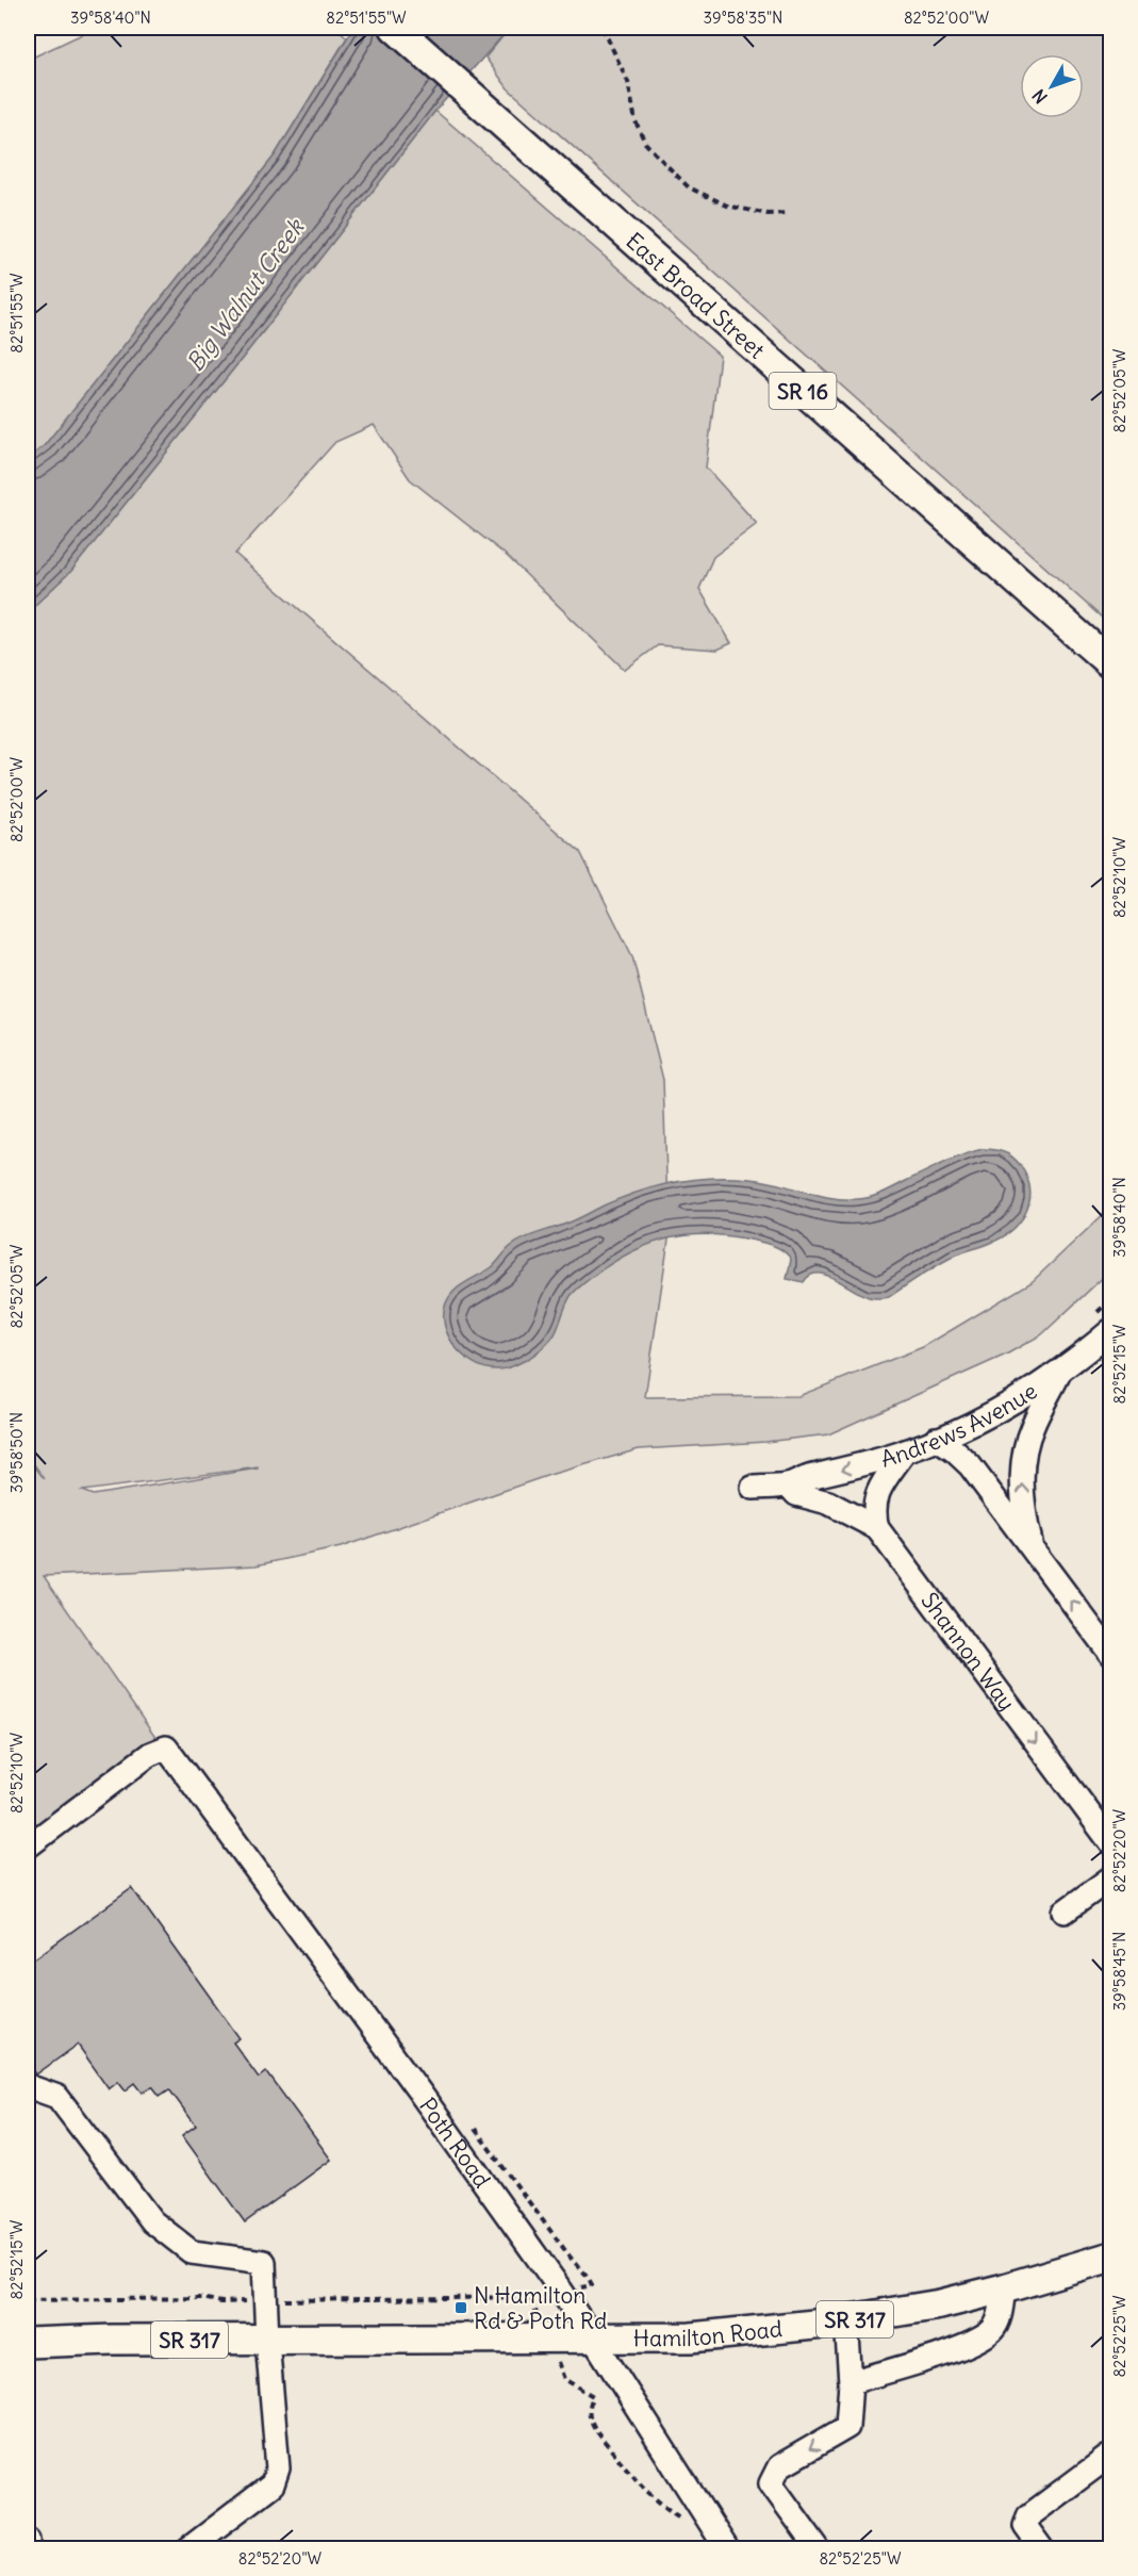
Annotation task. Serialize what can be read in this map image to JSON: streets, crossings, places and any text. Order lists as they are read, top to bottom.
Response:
{
  "streets": {
    "main road": [
      "East Broad Street",
      "SR 16",
      "SR 317",
      "Hamilton Road"
    ],
    "street": ["Andrews Avenue", "Shannon Way", "Poth Road"]
  },
  "crossings": [
    ["Poth Road", "Hamilton Road"]
  ],
  "water": ["Big Walnut Creek"],
  "places": {
    "transit": ["N Hamilton Rd & Poth Rd"]
  },
  "north": "bottom left",
  "coordinates": [
    "39°58'40\"N",
    "82°51'55\"W",
    "39°58'35\"N",
    "82°52'00\"W",
    "82°52'05\"W",
    "82°52'10\"W",
    "82°52'15\"W",
    "39°58'50\"N",
    "82°52'20\"W",
    "39°58'45\"N",
    "82°52'25\"W"
  ]
}
